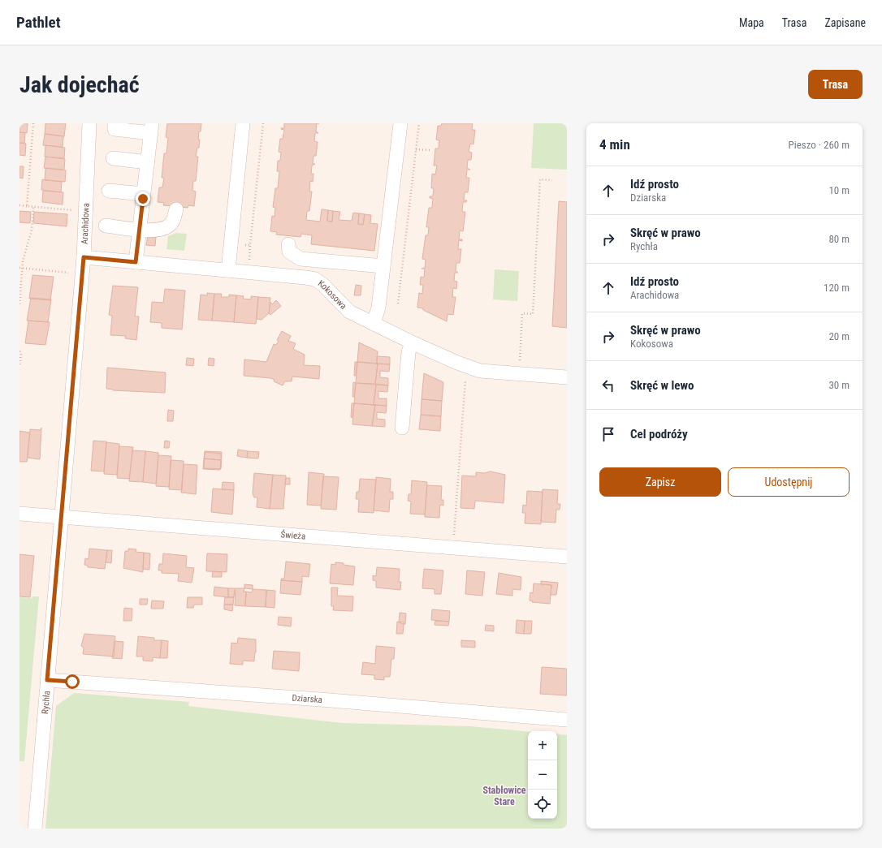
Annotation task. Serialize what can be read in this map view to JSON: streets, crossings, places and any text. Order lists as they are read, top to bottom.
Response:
{
  "streets": {
    "street": [
      "Arachidowa",
      "Kokosowa",
      "Świeża",
      "Dziarska",
      "Rychła"
    ]
  },
  "crossings": [
    ["Arachidowa", "Kokosowa"],
    ["Arachidowa", "Świeża"],
    ["Arachidowa", "Rychła"],
    ["Świeża", "Rychła"],
    ["Dziarska", "Rychła"]
  ],
  "districts": ["Stabłowice Stare"],
  "page": {
    "header": "Pathlet",
    "nav": ["Mapa", "Trasa", "Zapisane"],
    "buttons": [
      "Trasa",
      ["Zapisz", "Udostępnij"]
    ],
    "title": "Jak dojechać",
    "heading": ["4 min", "Pieszo · 260 m"],
    "list": [
      ["Idź prosto", "Dziarska", "10 m"],
      ["Skręć w prawo", "Rychła", "80 m"],
      ["Idź prosto", "Arachidowa", "120 m"],
      ["Skręć w prawo", "Kokosowa", "20 m"],
      ["Skręć w lewo", "30 m"],
      "Cel podróży"
    ],
    "map_buttons": ["+", "−"]
  }
}
